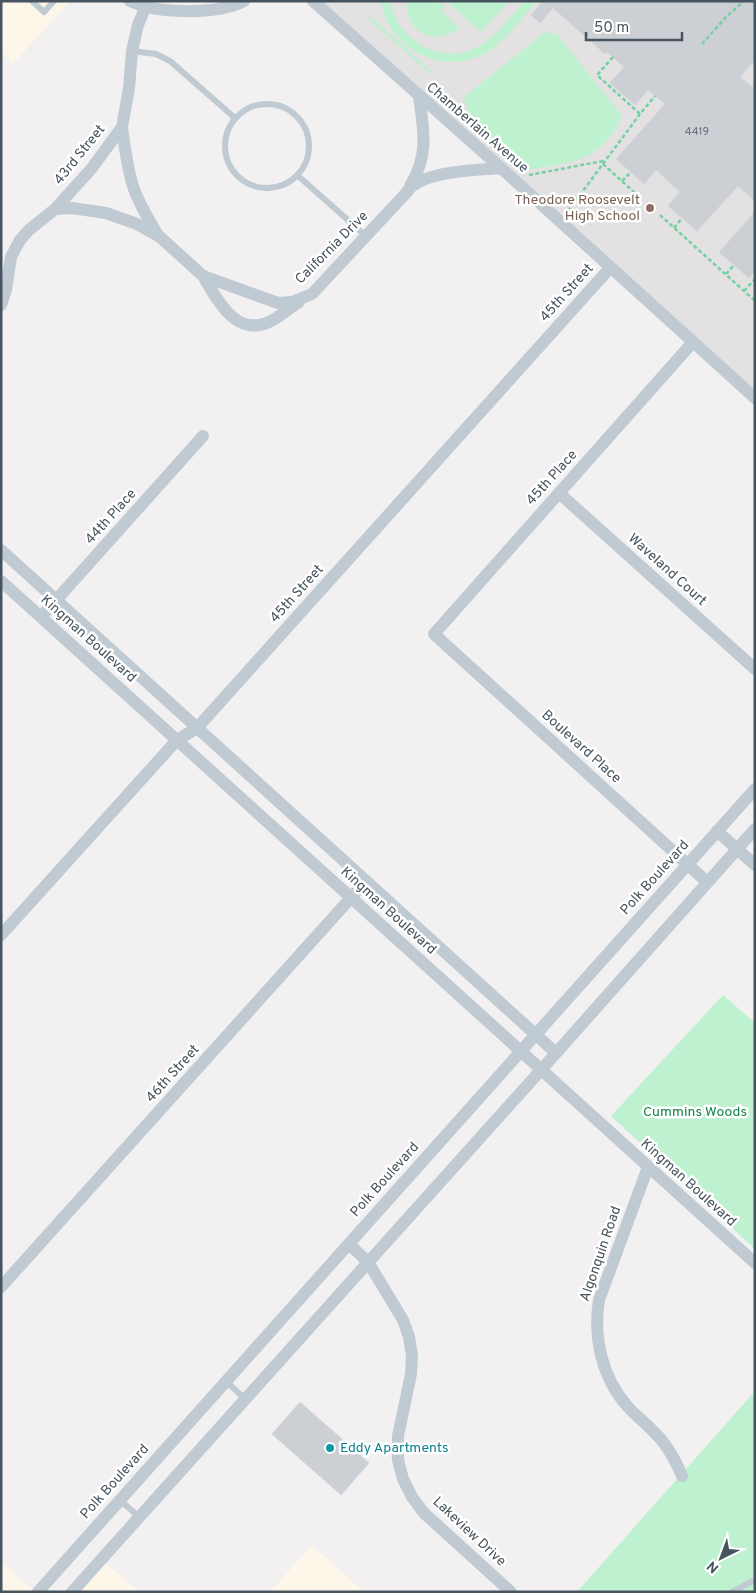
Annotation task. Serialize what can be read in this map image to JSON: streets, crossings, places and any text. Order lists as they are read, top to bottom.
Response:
{
  "streets": {
    "street": [
      "Chamberlain Avenue",
      "43rd Street",
      "California Drive",
      "45th Street",
      "45th Place",
      "44th Place",
      "Waveland Court",
      "Kingman Boulevard",
      "Boulevard Place",
      "Polk Boulevard",
      "46th Street",
      "Algonquin Road",
      "Lakeview Drive"
    ]
  },
  "crossings": [
    ["Chamberlain Avenue", "California Drive"],
    ["Chamberlain Avenue", "45th Street"],
    ["Chamberlain Avenue", "45th Place"],
    ["43rd Street", "California Drive"],
    ["45th Street", "Kingman Boulevard"],
    ["45th Place", "Waveland Court"],
    ["45th Place", "Boulevard Place"],
    ["44th Place", "Kingman Boulevard"],
    ["Kingman Boulevard", "Polk Boulevard"],
    ["Kingman Boulevard", "46th Street"],
    ["Kingman Boulevard", "Algonquin Road"],
    ["Boulevard Place", "Polk Boulevard"],
    ["Polk Boulevard", "Lakeview Drive"]
  ],
  "parks": ["Cummins Woods"],
  "places": ["Theodore Roosevelt High School", "Eddy Apartments"],
  "house_numbers": ["4419"],
  "scale_bar": "50 m",
  "north": "bottom left"
}
